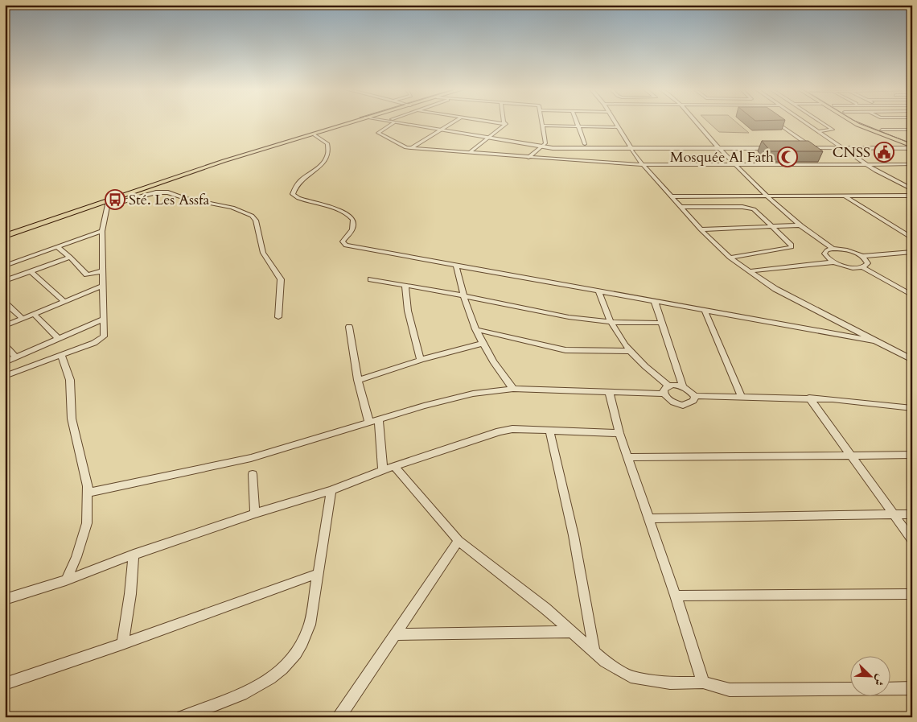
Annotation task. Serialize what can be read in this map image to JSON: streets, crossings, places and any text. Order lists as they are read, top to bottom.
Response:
{
  "places": {
    "public building": ["CNSS"],
    "mosque": ["Mosquée Al Fath"],
    "bus stop": ["Sté. Les Assfa"]
  },
  "north": "bottom right"
}
